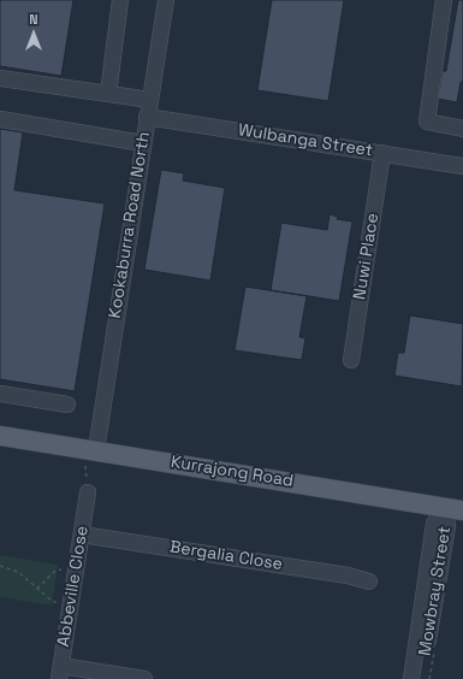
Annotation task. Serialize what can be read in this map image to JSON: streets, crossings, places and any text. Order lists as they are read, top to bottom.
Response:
{
  "streets": {
    "main road": ["Kurrajong Road"],
    "street": [
      "Wulbanga Street",
      "Kookaburra Road North",
      "Nuwi Place",
      "Bergalia Close",
      "Abbeville Close",
      "Mowbray Street"
    ]
  },
  "crossings": [
    ["Wulbanga Street", "Kookaburra Road North"],
    ["Wulbanga Street", "Nuwi Place"],
    ["Kookaburra Road North", "Kurrajong Road"],
    ["Kurrajong Road", "Mowbray Street"],
    ["Bergalia Close", "Abbeville Close"]
  ],
  "north": "top"
}
